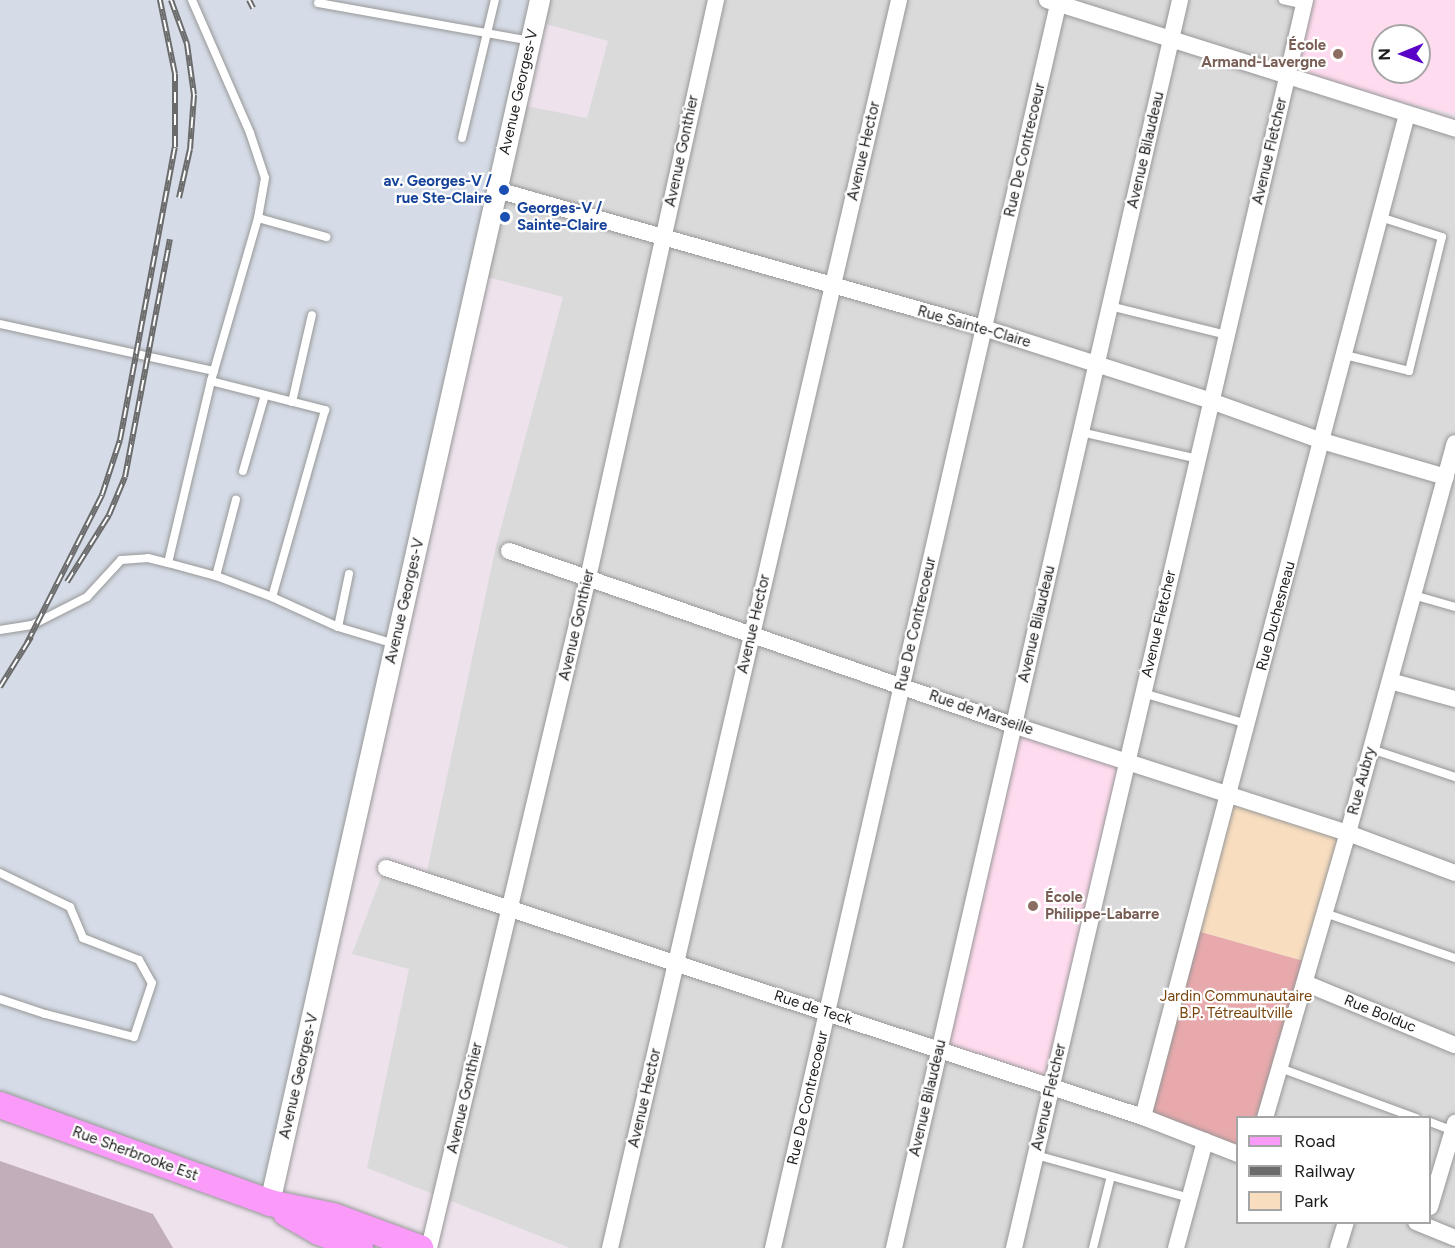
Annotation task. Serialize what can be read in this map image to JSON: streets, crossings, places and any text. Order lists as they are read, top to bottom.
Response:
{
  "streets": {
    "main road": ["Rue Sherbrooke Est"],
    "street": [
      "Avenue Georges-V",
      "Rue De Contrecoeur",
      "Avenue Bilaudeau",
      "Avenue Gonthier",
      "Avenue Hector",
      "Avenue Fletcher",
      "Rue Sainte-Claire",
      "Rue Duchesneau",
      "Rue de Marseille",
      "Rue Aubry",
      "Rue de Teck",
      "Rue Bolduc"
    ]
  },
  "crossings": [
    ["Avenue Georges-V", "Rue Sainte-Claire"],
    ["Avenue Georges-V", "Rue Sherbrooke Est"],
    ["Rue De Contrecoeur", "Rue Sainte-Claire"],
    ["Rue De Contrecoeur", "Rue de Marseille"],
    ["Rue De Contrecoeur", "Rue de Teck"],
    ["Avenue Bilaudeau", "Rue Sainte-Claire"],
    ["Avenue Bilaudeau", "Rue de Marseille"],
    ["Avenue Bilaudeau", "Rue de Teck"],
    ["Avenue Gonthier", "Rue Sainte-Claire"],
    ["Avenue Gonthier", "Rue de Marseille"],
    ["Avenue Gonthier", "Rue de Teck"],
    ["Avenue Hector", "Rue Sainte-Claire"],
    ["Avenue Hector", "Rue de Marseille"],
    ["Avenue Hector", "Rue de Teck"],
    ["Avenue Fletcher", "Rue Sainte-Claire"],
    ["Avenue Fletcher", "Rue de Marseille"],
    ["Avenue Fletcher", "Rue de Teck"],
    ["Rue Sainte-Claire", "Rue Duchesneau"],
    ["Rue Sainte-Claire", "Rue Aubry"],
    ["Rue Duchesneau", "Rue de Marseille"],
    ["Rue Duchesneau", "Rue de Teck"],
    ["Rue de Marseille", "Rue Aubry"],
    ["Rue Aubry", "Rue Bolduc"]
  ],
  "parks": ["Jardin Communautaire B.P. Tétreaultville"],
  "places": [
    "École Armand-Lavergne",
    "av. Georges-V / rue Ste-Claire",
    "Georges-V / Sainte-Claire",
    "École Philippe-Labarre"
  ],
  "legend": ["Road", "Railway", "Park"],
  "north": "left"
}
